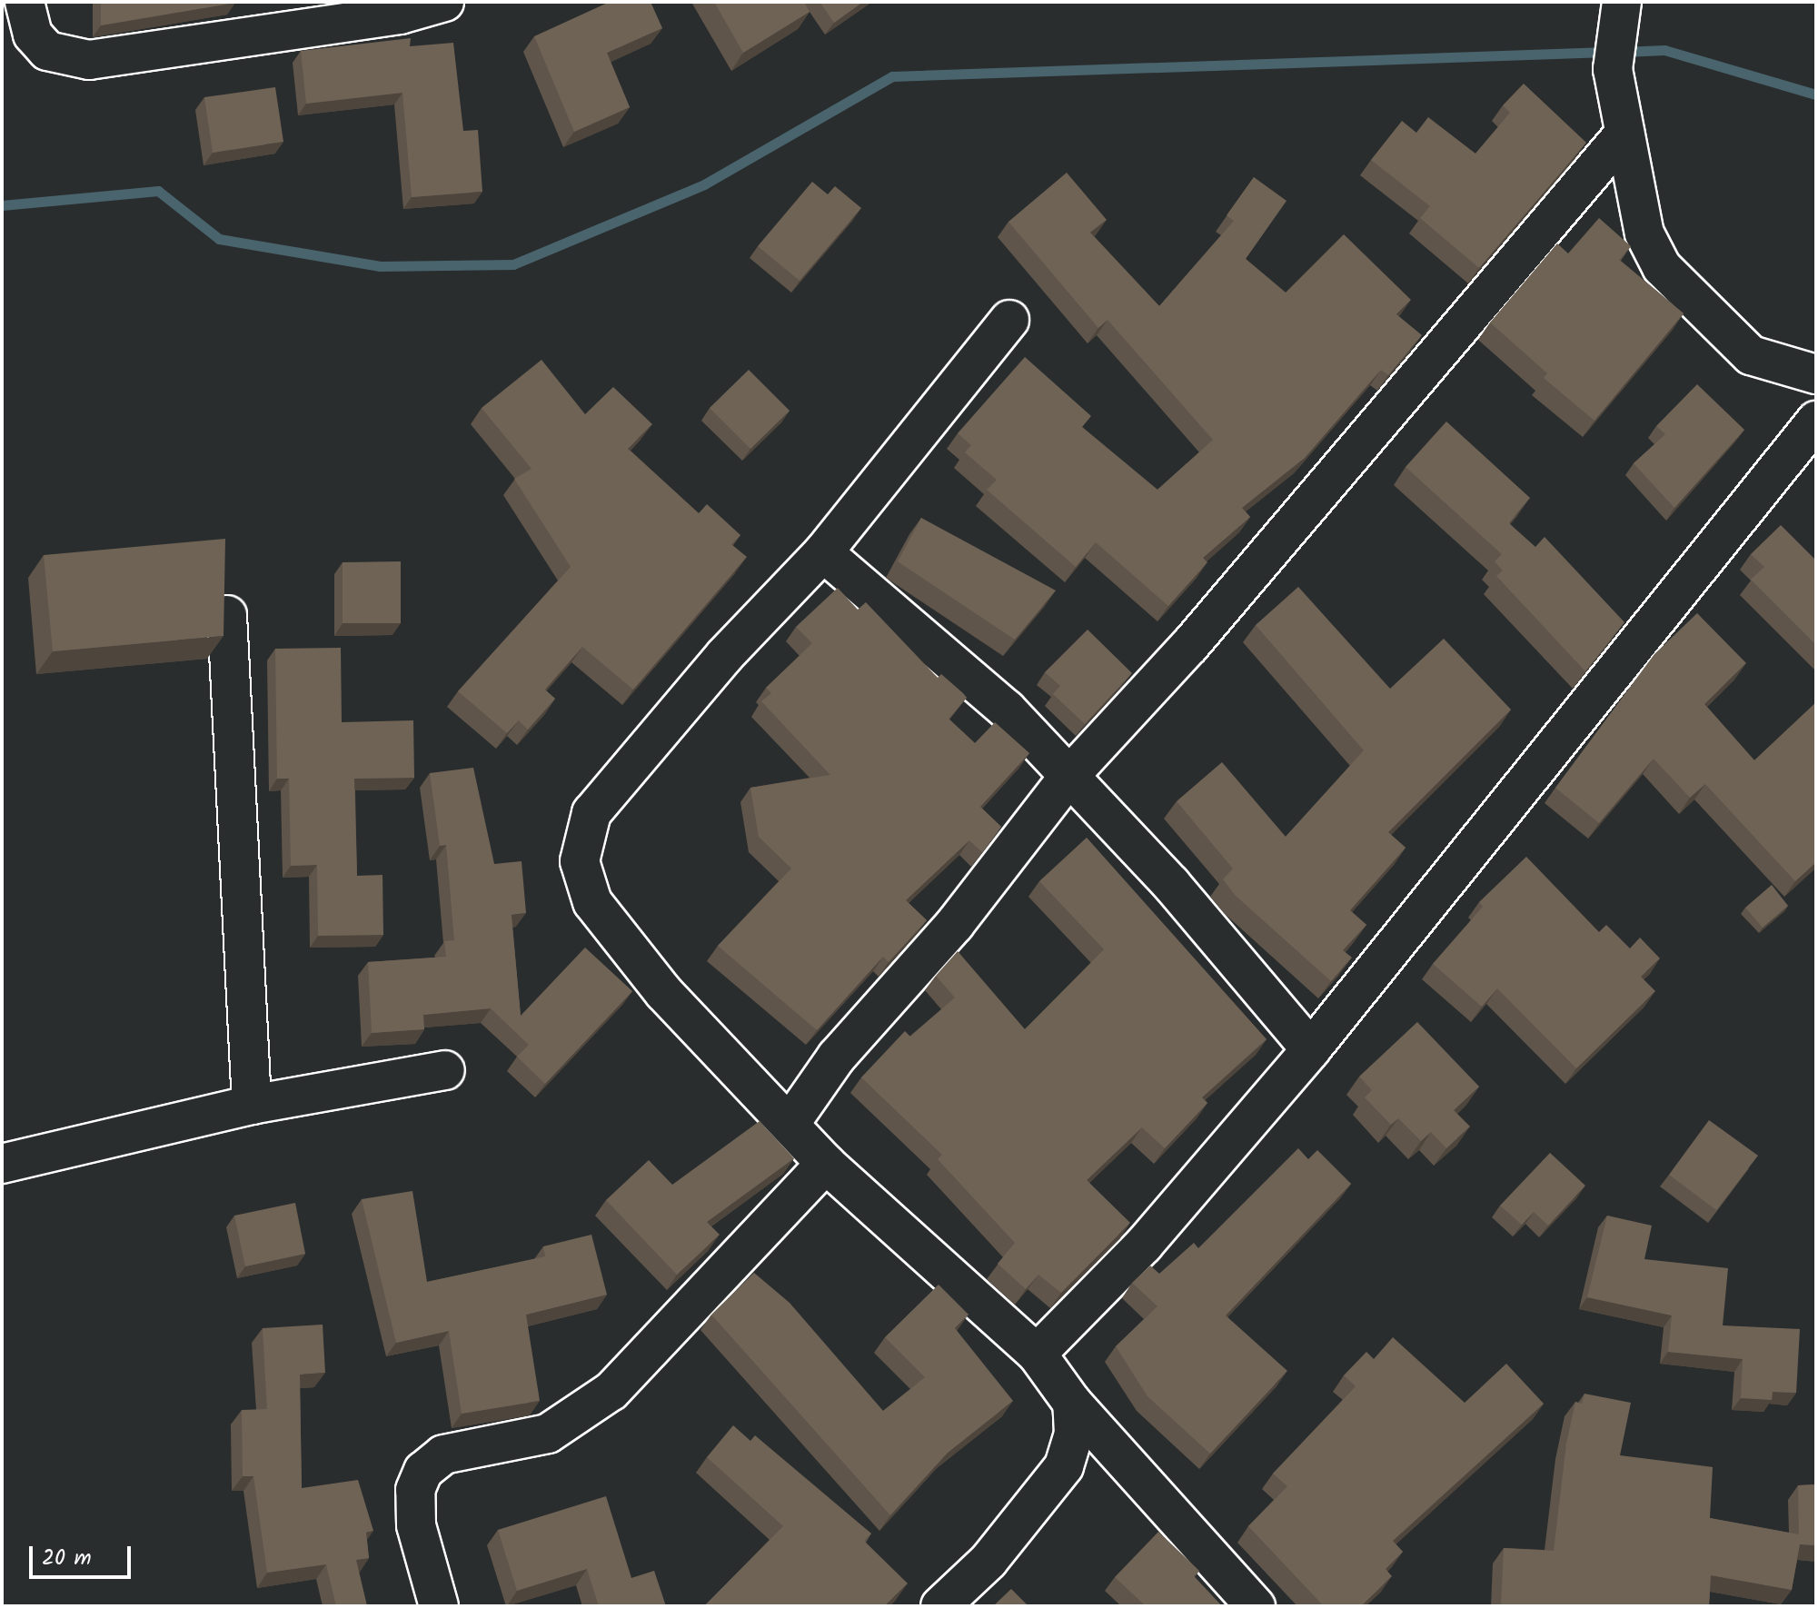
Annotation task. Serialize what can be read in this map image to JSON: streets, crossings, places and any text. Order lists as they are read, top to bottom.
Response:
{
  "scale_bar": "20 m"
}
